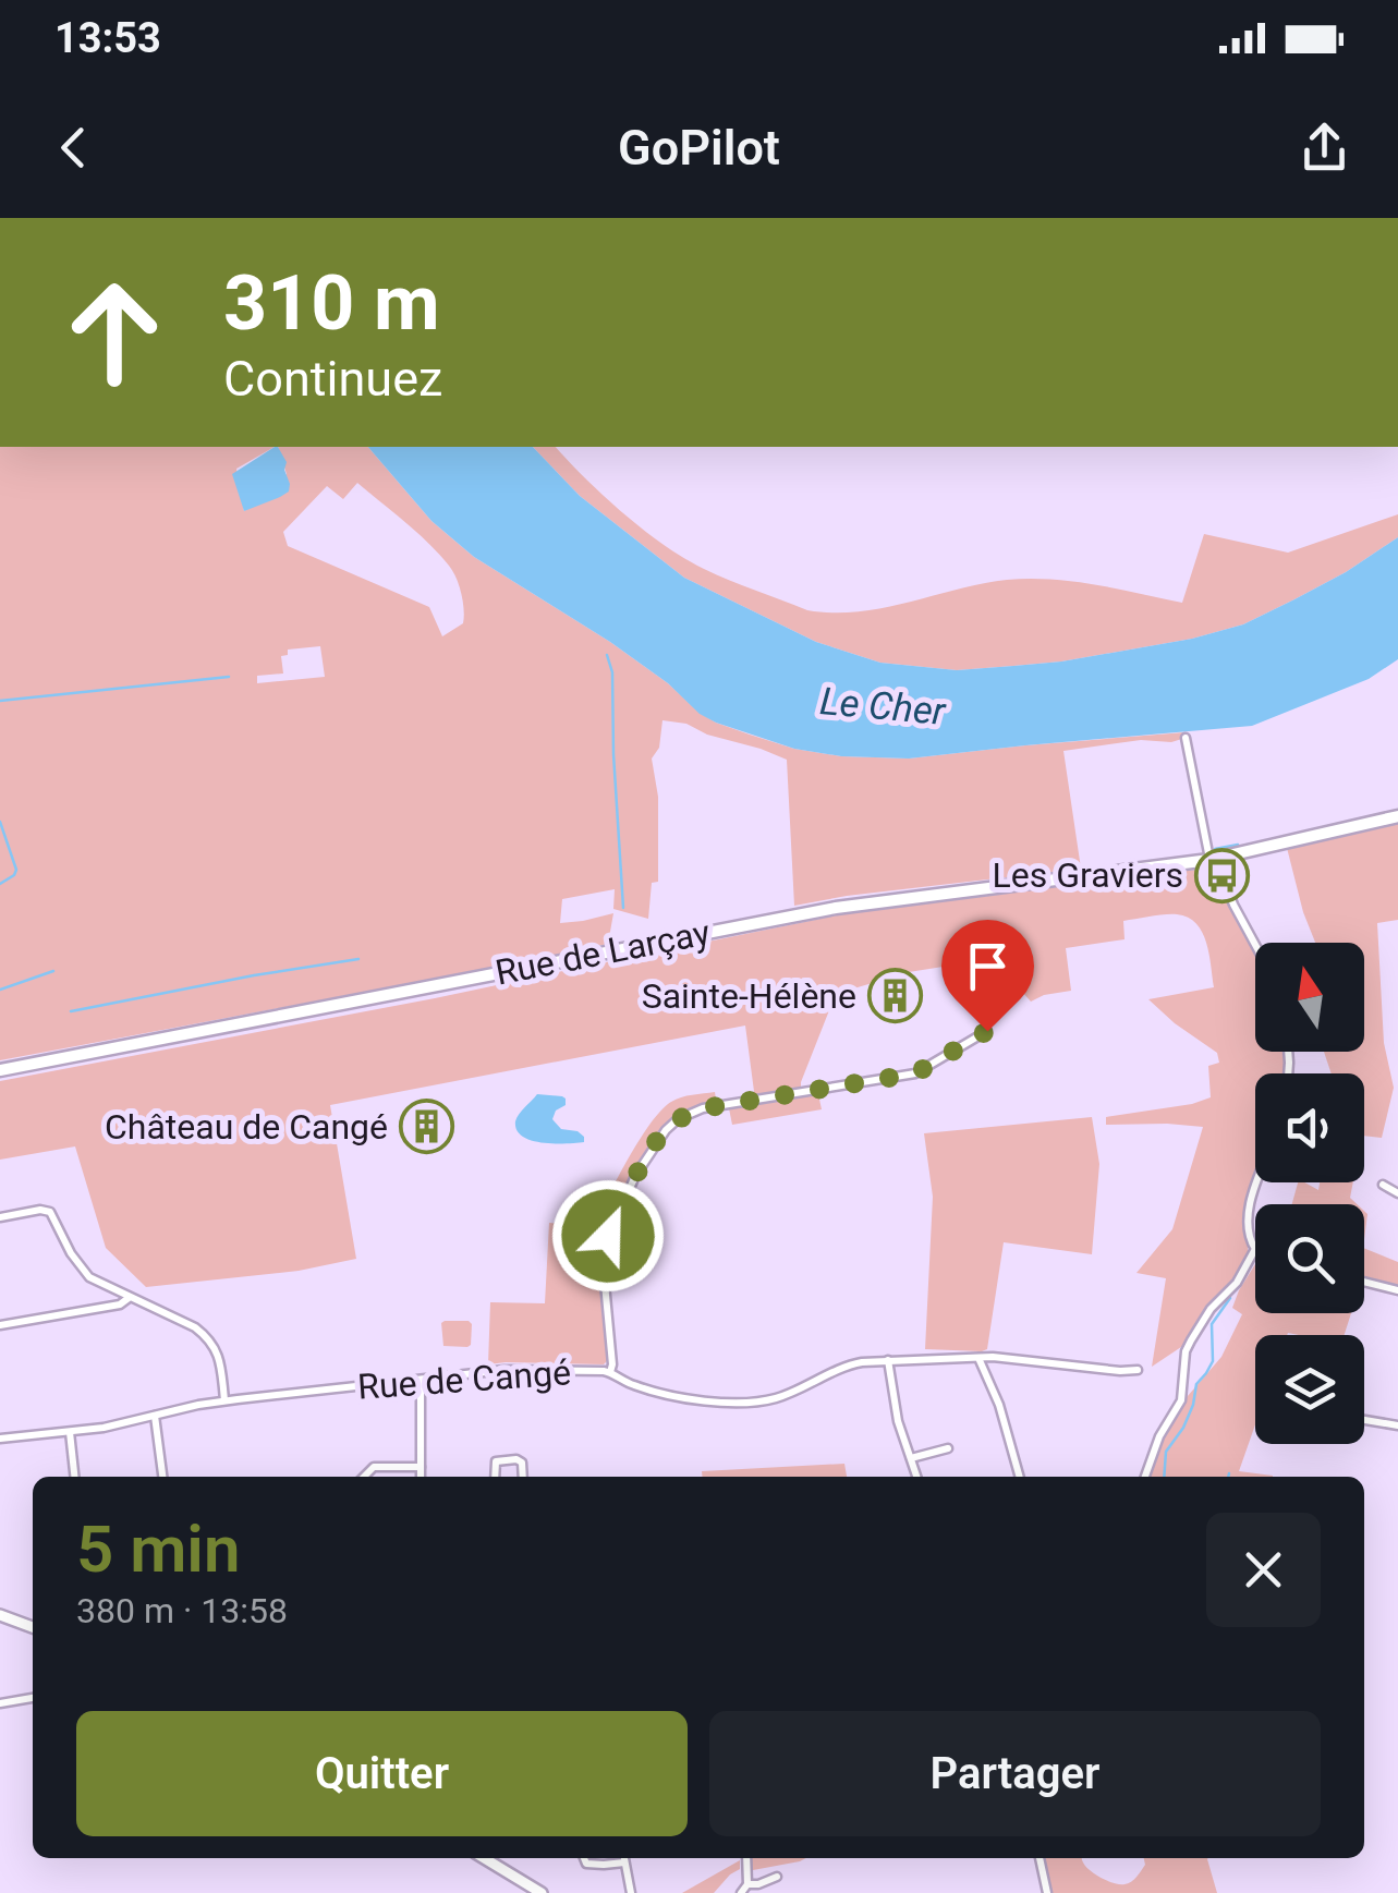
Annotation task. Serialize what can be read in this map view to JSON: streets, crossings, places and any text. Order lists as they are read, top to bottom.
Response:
{
  "streets": {
    "main road": ["Rue de Larçay"],
    "street": ["Rue de Cangé"]
  },
  "water": ["Le Cher"],
  "places": {
    "bus stop": ["Les Graviers"],
    "building": ["Sainte-Hélène", "Château de Cangé"]
  },
  "north": "top",
  "page": {
    "status": "13:53",
    "header": "GoPilot",
    "turn": ["310 m", "Continuez"],
    "heading": ["5 min", "380 m · 13:58"],
    "buttons": ["Quitter", "Partager"]
  }
}
